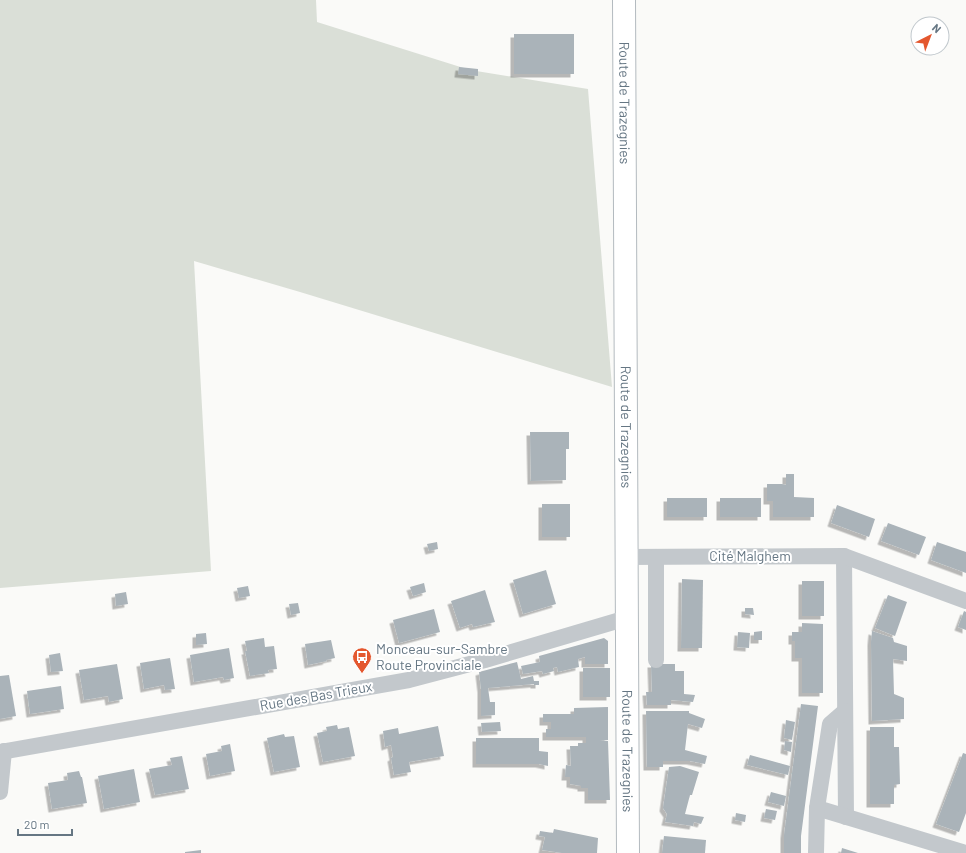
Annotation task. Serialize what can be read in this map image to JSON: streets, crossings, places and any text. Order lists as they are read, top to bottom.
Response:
{
  "streets": {
    "main road": ["Route de Trazegnies"],
    "street": ["Cité Malghem", "Rue des Bas Trieux"]
  },
  "crossings": [
    ["Route de Trazegnies", "Cité Malghem"],
    ["Route de Trazegnies", "Rue des Bas Trieux"]
  ],
  "places": {
    "bus stop": ["Monceau-sur-Sambre Route Provinciale"]
  },
  "scale_bar": "20 m",
  "north": "top right"
}
